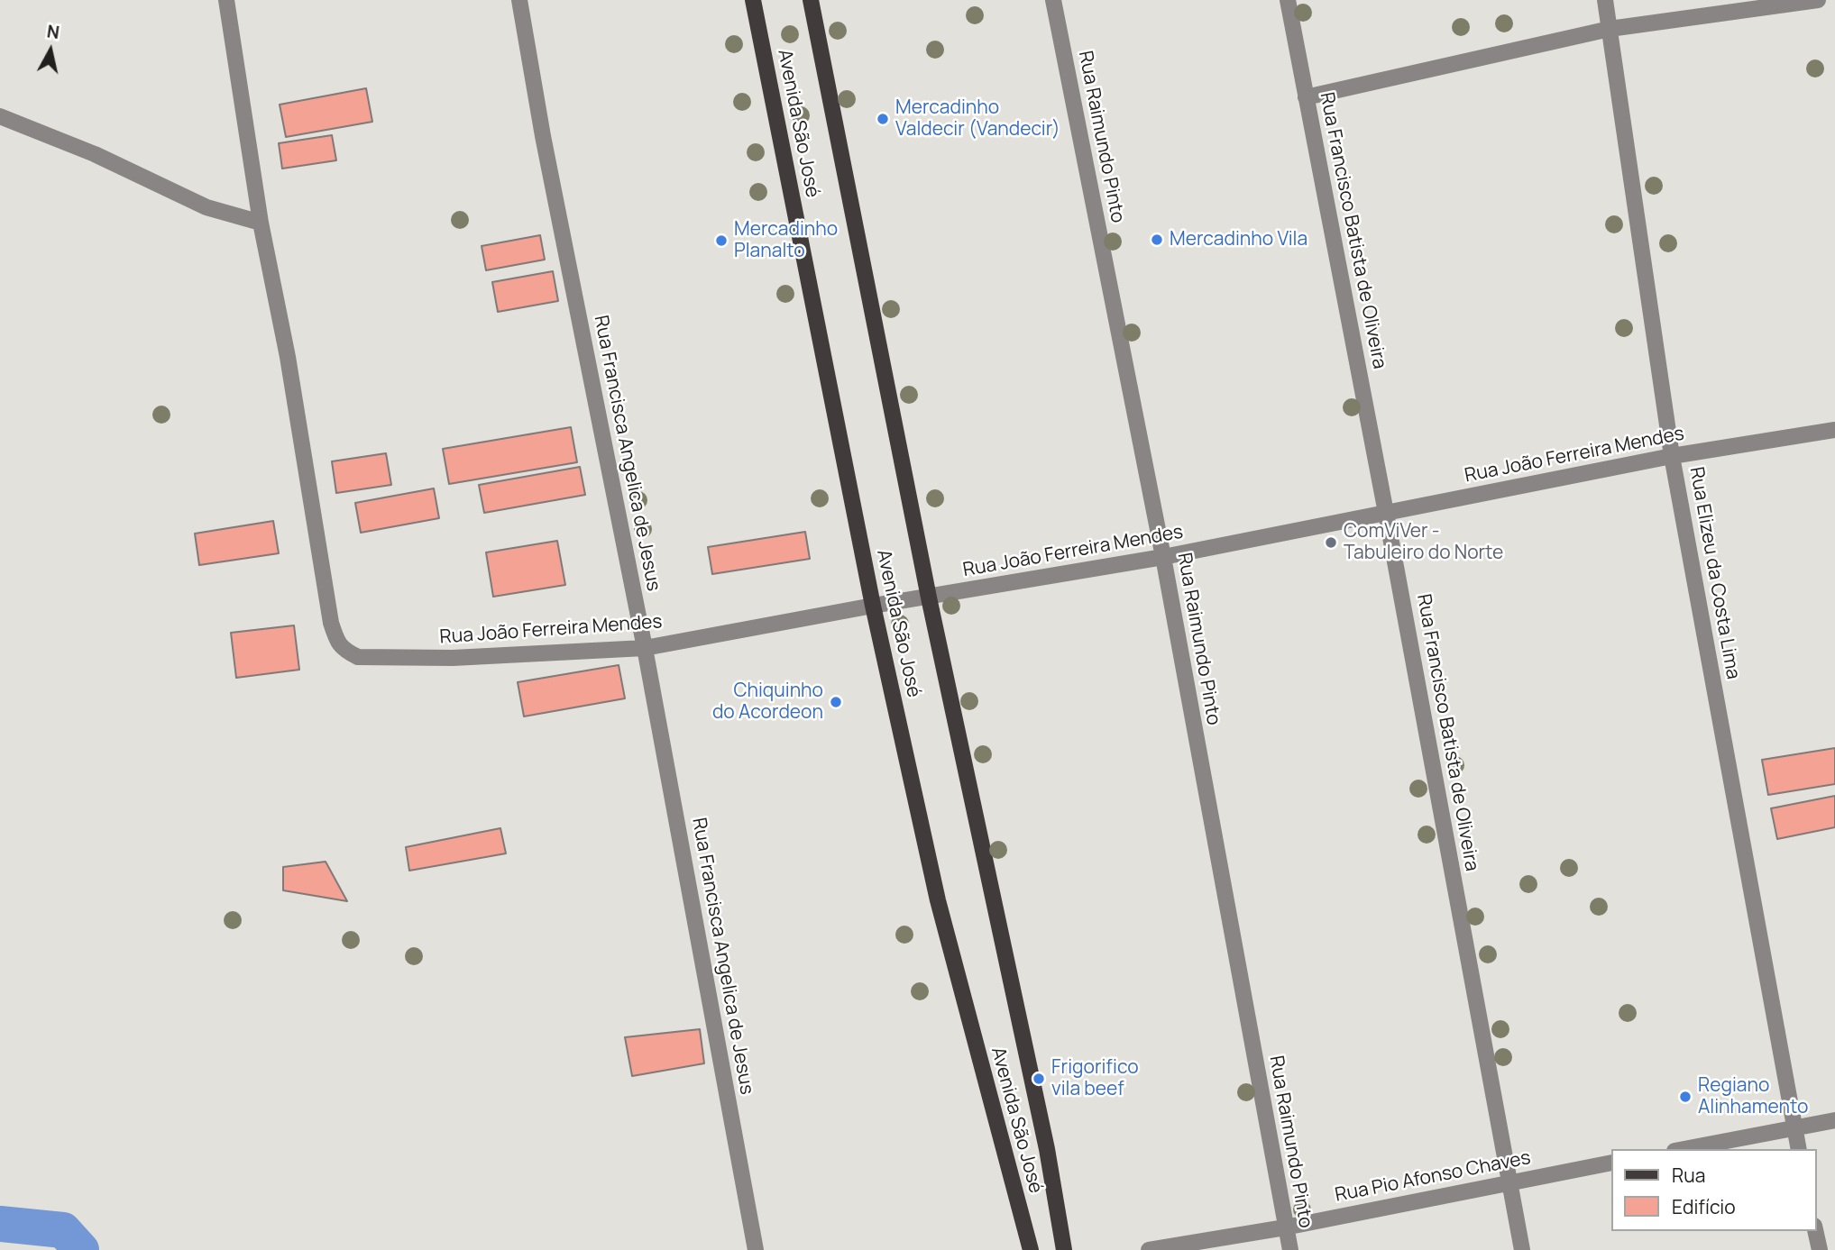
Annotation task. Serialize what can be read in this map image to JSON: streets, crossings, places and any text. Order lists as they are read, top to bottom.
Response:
{
  "streets": {
    "main road": ["Avenida São José"],
    "street": [
      "Rua Raimundo Pinto",
      "Rua Francisco Batista de Oliveira",
      "Rua Francisca Angelica de Jesus",
      "Rua João Ferreira Mendes",
      "Rua Elizeu da Costa Lima",
      "Rua Pio Afonso Chaves"
    ]
  },
  "crossings": [
    ["Avenida São José", "Rua João Ferreira Mendes"],
    ["Rua Raimundo Pinto", "Rua João Ferreira Mendes"],
    ["Rua Raimundo Pinto", "Rua Pio Afonso Chaves"],
    ["Rua Francisco Batista de Oliveira", "Rua João Ferreira Mendes"],
    ["Rua Francisco Batista de Oliveira", "Rua Pio Afonso Chaves"],
    ["Rua Francisca Angelica de Jesus", "Rua João Ferreira Mendes"],
    ["Rua João Ferreira Mendes", "Rua Elizeu da Costa Lima"]
  ],
  "places": [
    "Mercadinho Valdecir (Vandecir)",
    "Mercadinho Vila",
    "Mercadinho Planalto",
    "ComViVer - Tabuleiro do Norte",
    "Chiquinho do Acordeon",
    "Frigorifico vila beef",
    "Regiano Alinhamento"
  ],
  "legend": ["Rua", "Edifício"],
  "north": "top"
}
